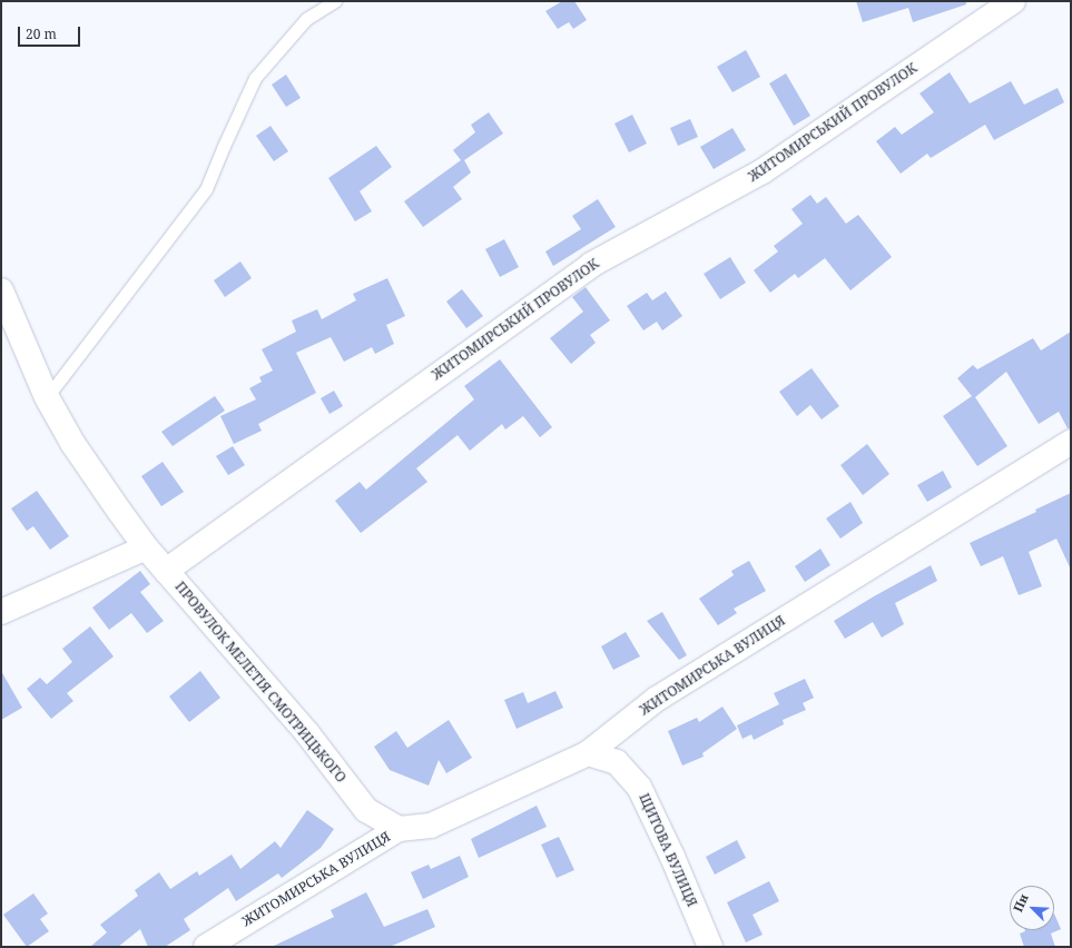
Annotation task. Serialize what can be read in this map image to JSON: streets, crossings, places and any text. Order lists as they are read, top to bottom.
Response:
{
  "streets": {
    "street": [
      "ЖИТОМИРСЬКИЙ ПРОВУЛОК",
      "ЖИТОМИРСЬКА ВУЛИЦЯ",
      "ПРОВУЛОК МЕЛЕТІЯ СМОТРИЦЬКОГО",
      "ЩИТОВА ВУЛИЦЯ"
    ]
  },
  "crossings": [
    ["ЖИТОМИРСЬКИЙ ПРОВУЛОК", "ПРОВУЛОК МЕЛЕТІЯ СМОТРИЦЬКОГО"],
    ["ЖИТОМИРСЬКА ВУЛИЦЯ", "ПРОВУЛОК МЕЛЕТІЯ СМОТРИЦЬКОГО"],
    ["ЖИТОМИРСЬКА ВУЛИЦЯ", "ЩИТОВА ВУЛИЦЯ"]
  ],
  "scale_bar": "20 m",
  "north": "top left"
}
